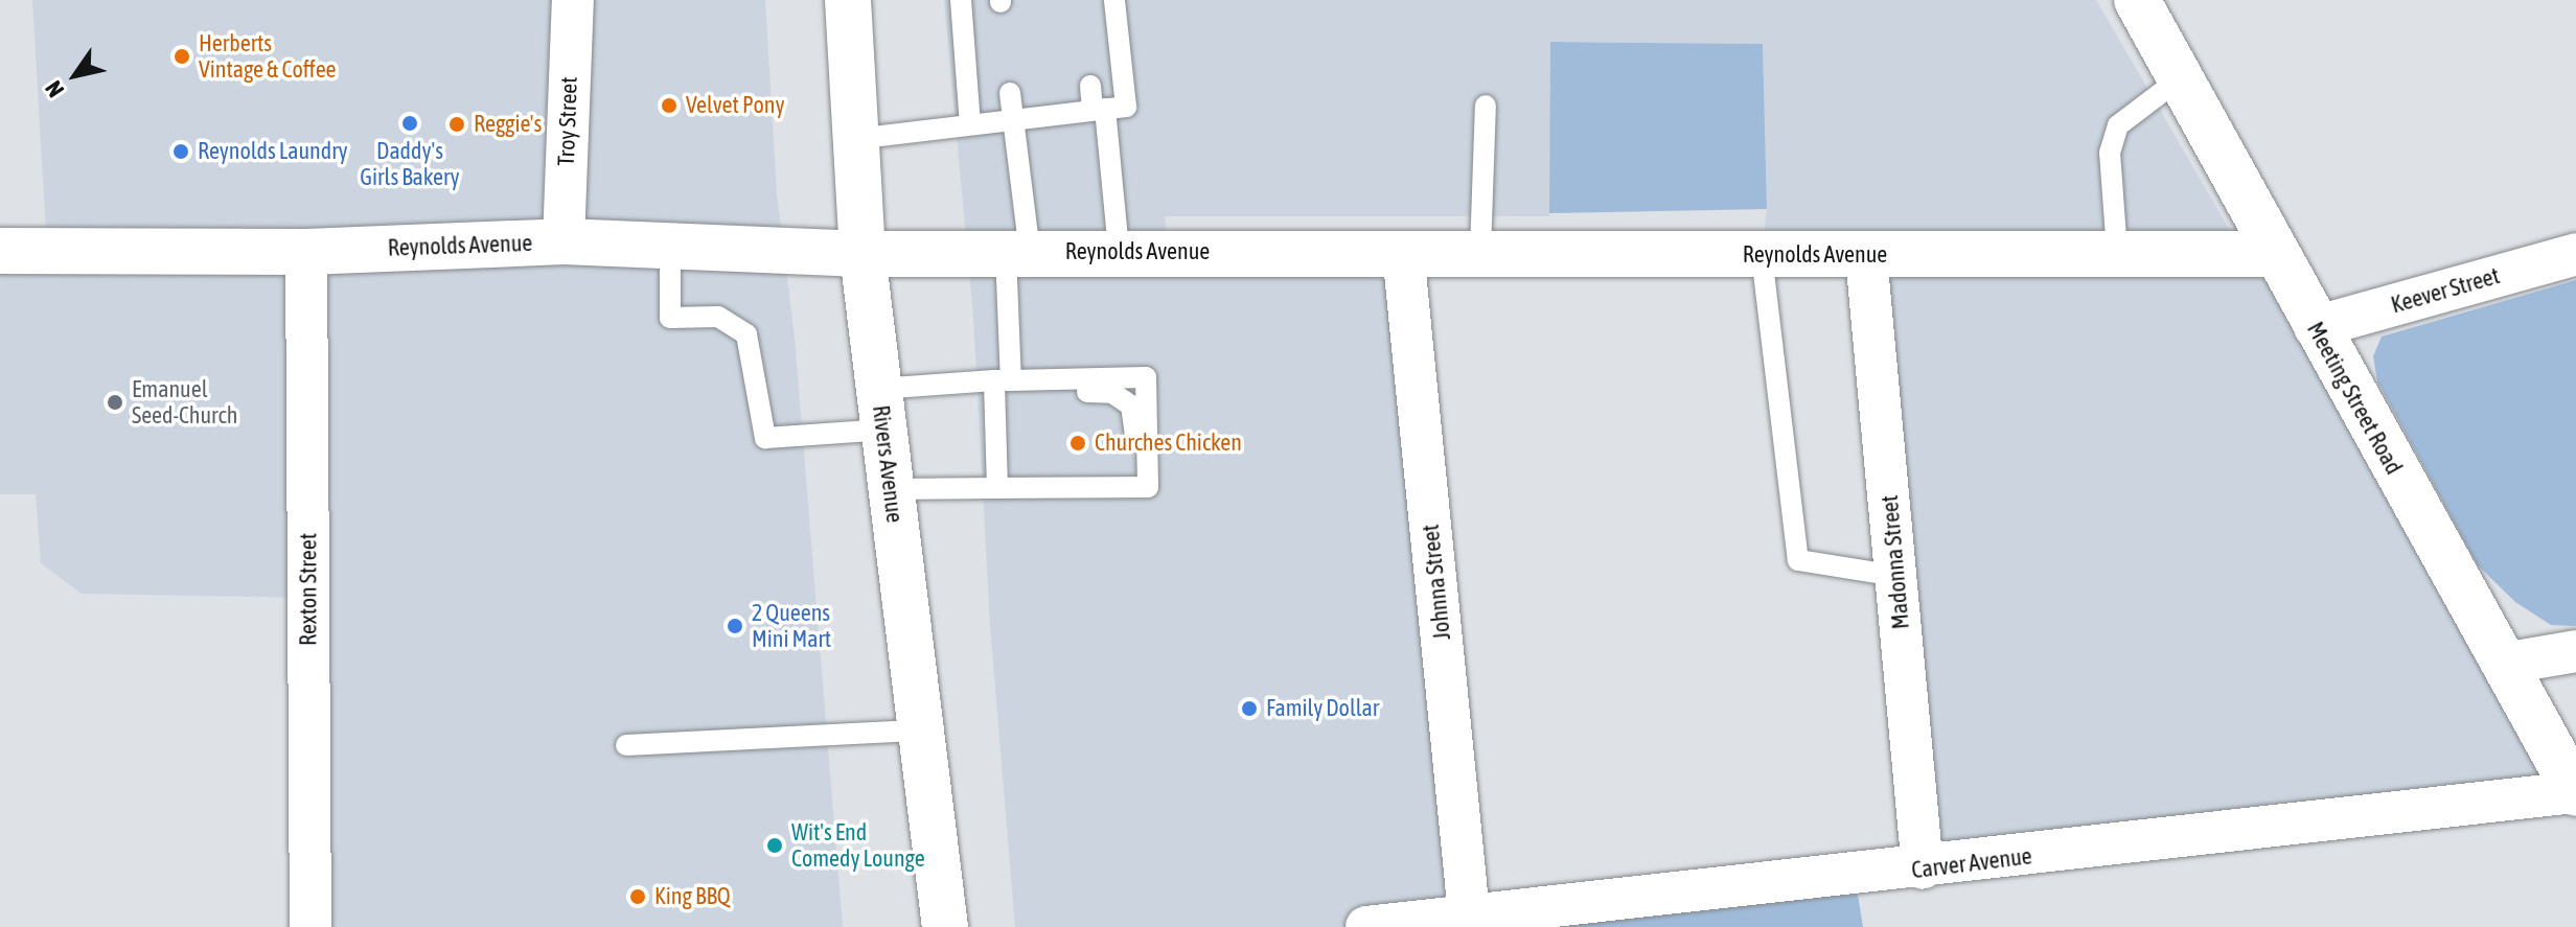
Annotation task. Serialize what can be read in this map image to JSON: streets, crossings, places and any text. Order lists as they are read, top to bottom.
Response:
{
  "streets": {
    "street": [
      "Troy Street",
      "Reynolds Avenue",
      "Keever Street",
      "Meeting Street Road",
      "Rivers Avenue",
      "Madonna Street",
      "Johnna Street",
      "Rexton Street",
      "Carver Avenue"
    ]
  },
  "crossings": [
    ["Troy Street", "Reynolds Avenue"],
    ["Reynolds Avenue", "Meeting Street Road"],
    ["Reynolds Avenue", "Rivers Avenue"],
    ["Reynolds Avenue", "Madonna Street"],
    ["Reynolds Avenue", "Johnna Street"],
    ["Reynolds Avenue", "Rexton Street"],
    ["Keever Street", "Meeting Street Road"],
    ["Meeting Street Road", "Carver Avenue"],
    ["Madonna Street", "Carver Avenue"],
    ["Johnna Street", "Carver Avenue"]
  ],
  "places": [
    "Herberts Vintage & Coffee",
    "Velvet Pony",
    "Daddy's Girls Bakery",
    "Reggie's",
    "Reynolds Laundry",
    "Emanuel Seed-Church",
    "Churches Chicken",
    "2 Queens Mini Mart",
    "Family Dollar",
    "Wit's End Comedy Lounge",
    "King BBQ"
  ],
  "north": "bottom left"
}
